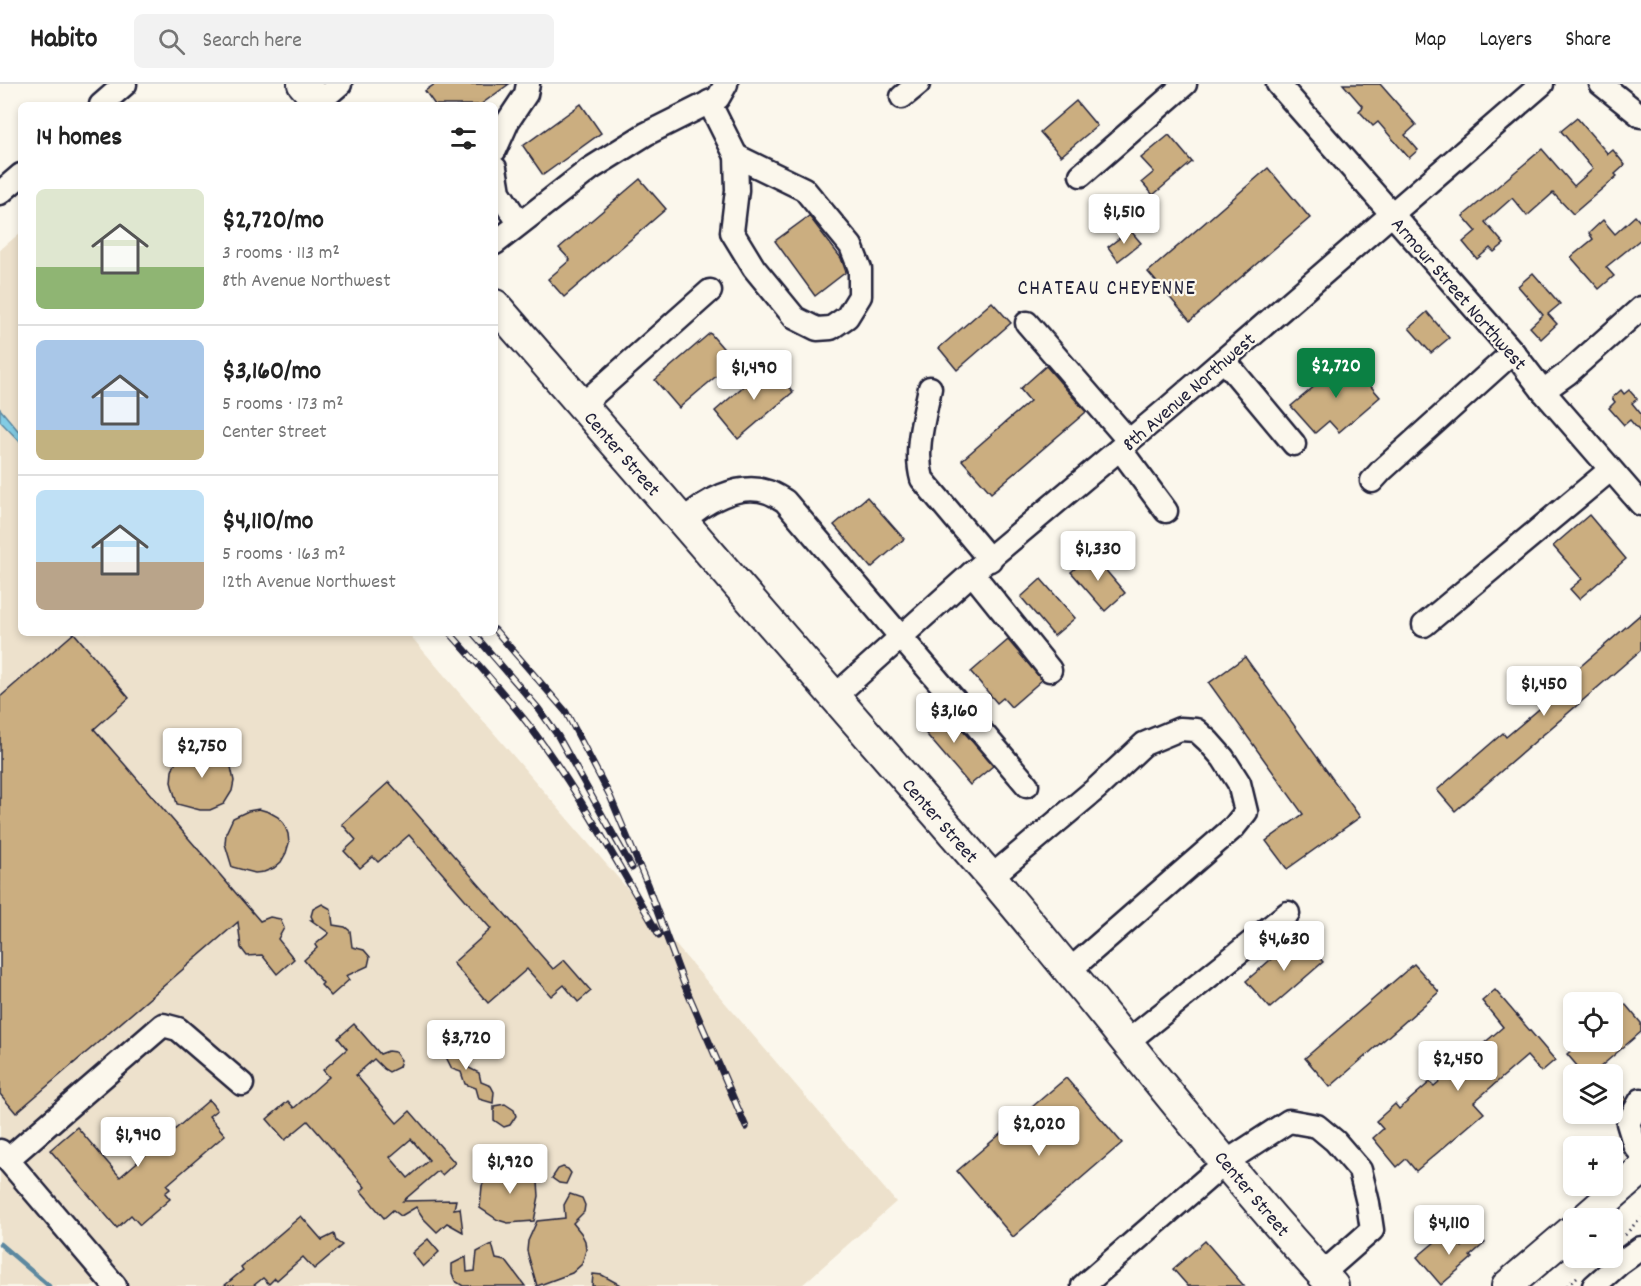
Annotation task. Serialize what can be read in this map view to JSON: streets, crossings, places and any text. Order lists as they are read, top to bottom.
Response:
{
  "streets": {
    "main road": ["Center Street"],
    "street": ["Armour Street Northwest", "8th Avenue Northwest"]
  },
  "crossings": [
    ["Armour Street Northwest", "8th Avenue Northwest"],
    ["8th Avenue Northwest", "Center Street"]
  ],
  "districts": ["CHATEAU CHEYENNE"],
  "page": {
    "header": "Habito",
    "search": "Search here",
    "nav": ["Map", "Layers", "Share"],
    "heading": "14 homes",
    "list": [
      {
        "name": "$2,720/mo",
        "note": "3 rooms · 113 m² · 8th Avenue Northwest"
      },
      {
        "name": "$3,160/mo",
        "note": "5 rooms · 173 m² · Center Street"
      },
      {
        "name": "$4,110/mo",
        "note": "5 rooms · 163 m² · 12th Avenue Northwest"
      }
    ],
    "price": [
      "$1,510",
      "$2,720",
      "$1,490",
      "$1,330",
      "$1,450",
      "$3,160",
      "$2,750",
      "$4,630",
      "$3,720",
      "$2,450",
      "$2,020",
      "$1,940",
      "$1,920",
      "$4,110"
    ],
    "map_buttons": ["+", "−"]
  }
}
